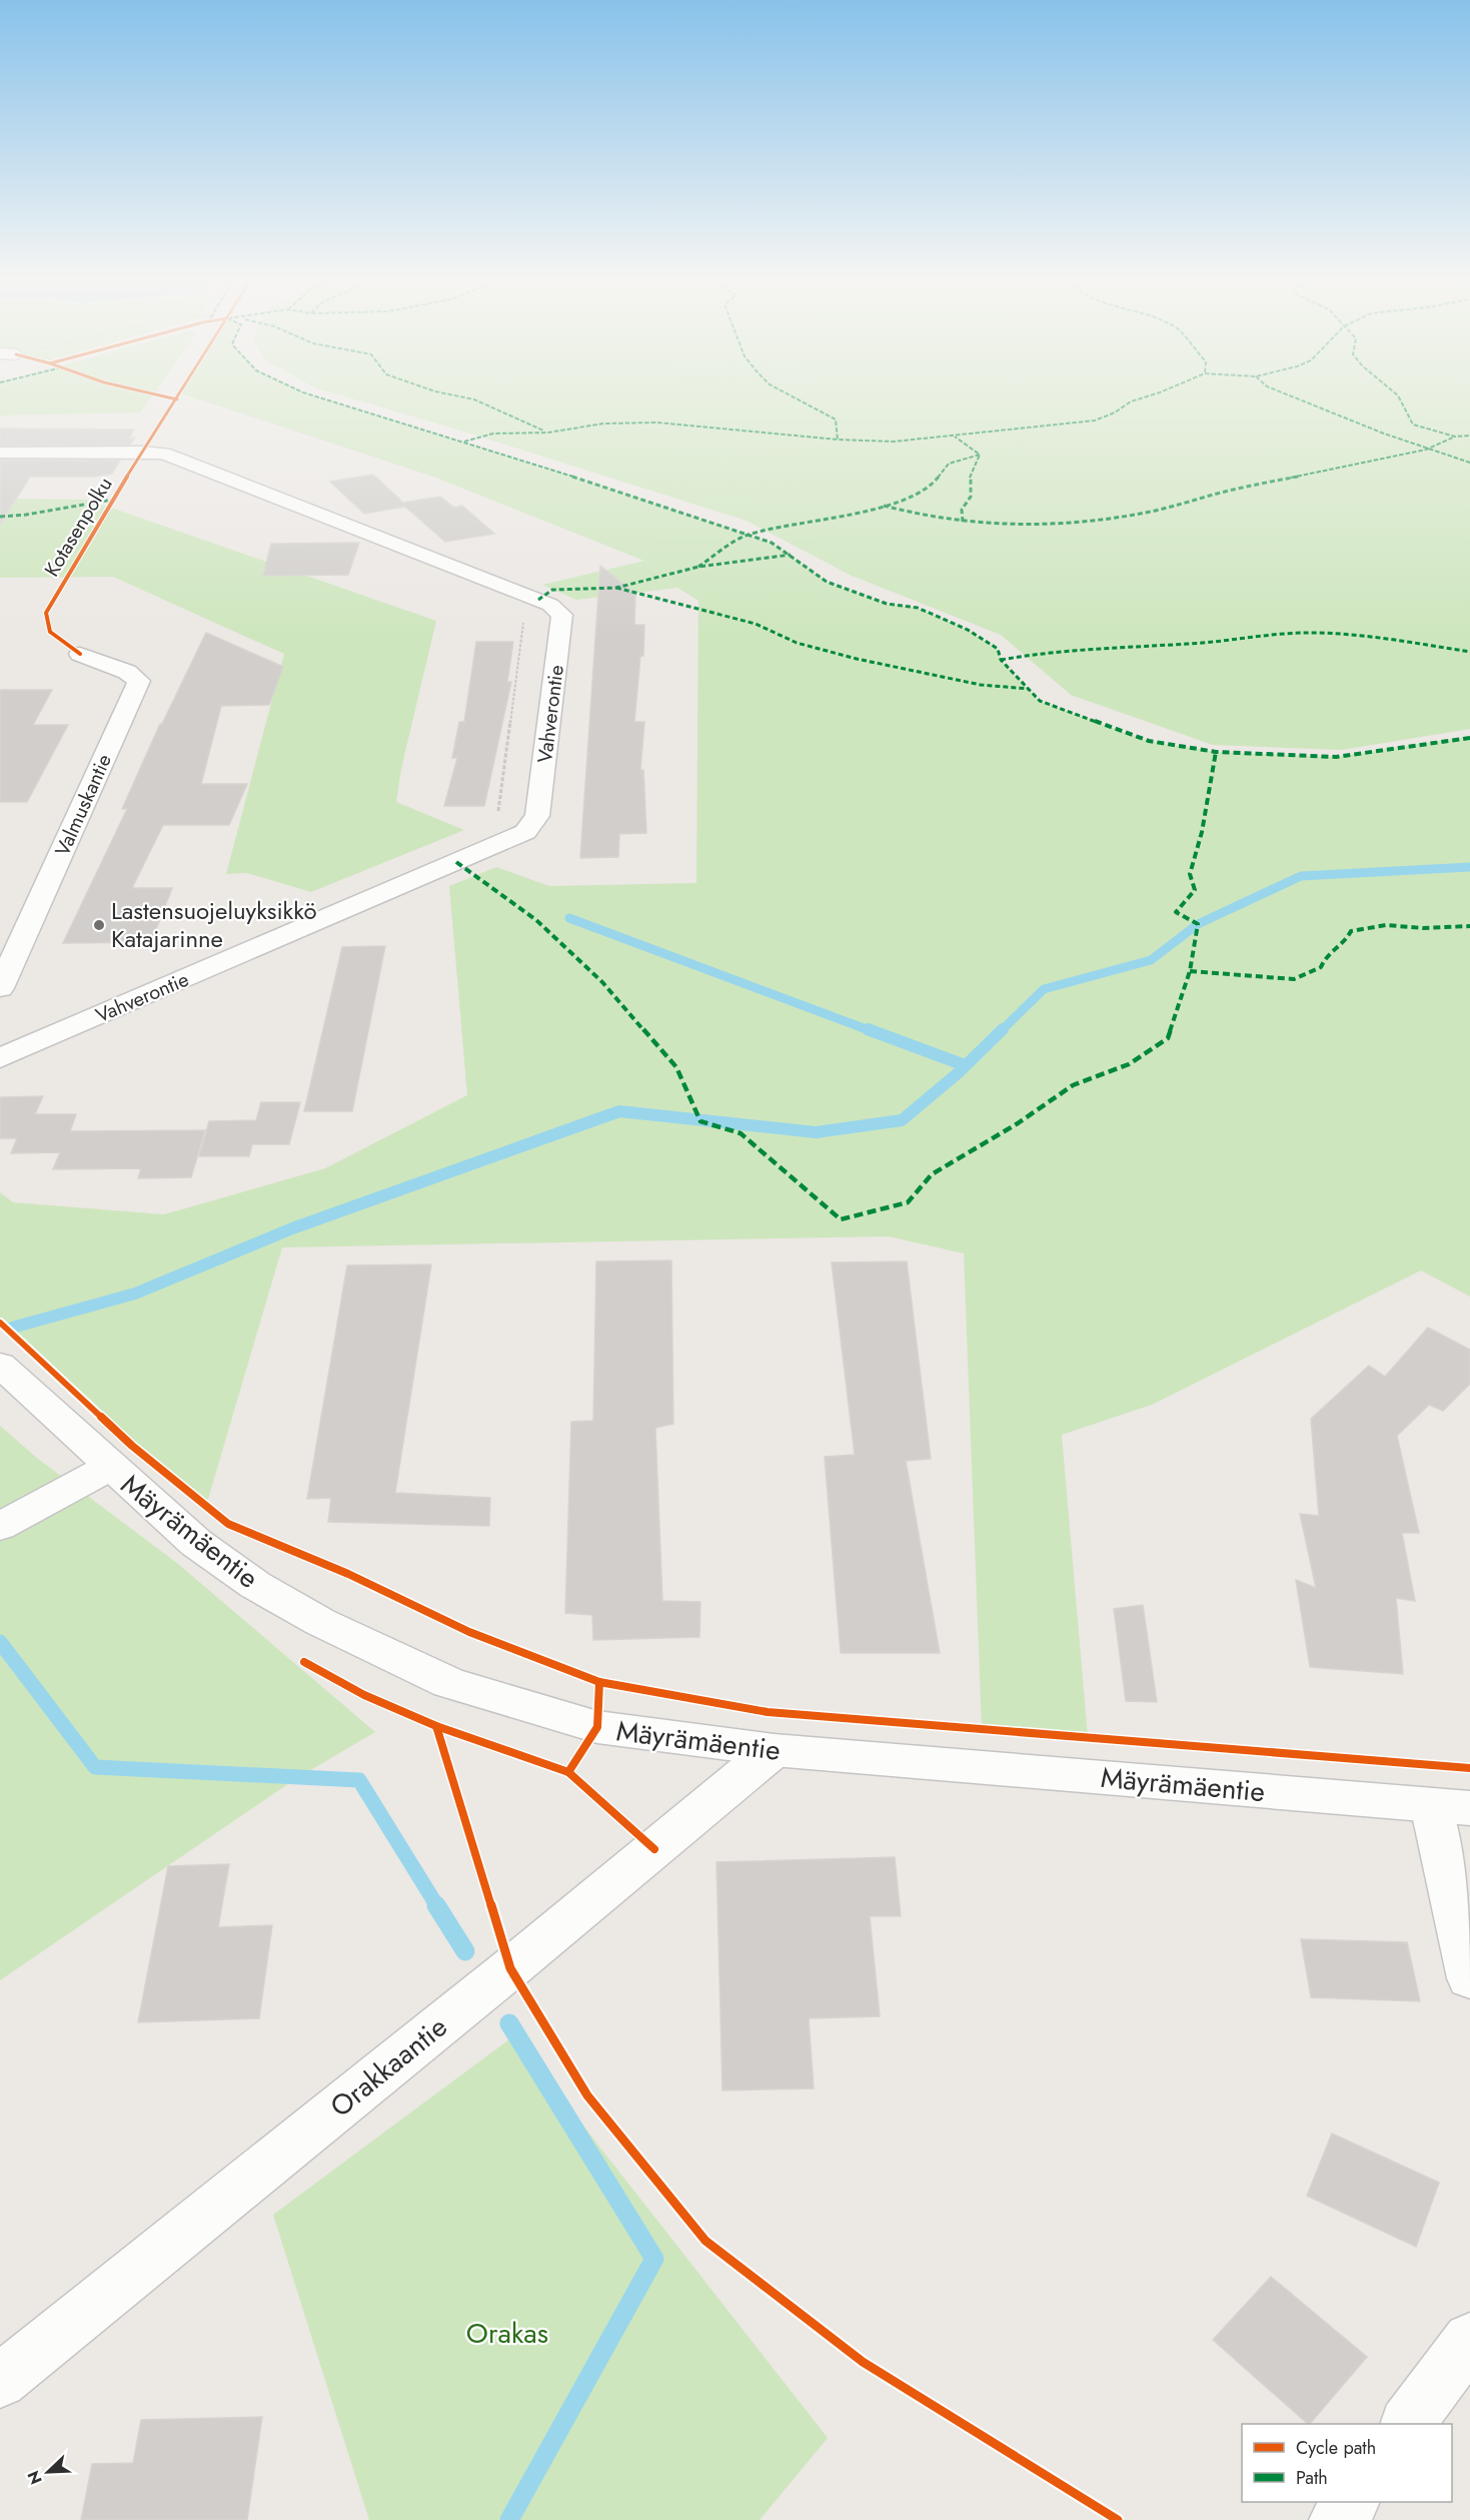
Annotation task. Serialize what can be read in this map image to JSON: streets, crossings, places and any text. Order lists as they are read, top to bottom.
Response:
{
  "streets": {
    "street": [
      "Vahverontie",
      "Valmuskantie",
      "Mäyrämäentie",
      "Orakkaantie"
    ],
    "cycle path": ["Kotasenpolku"]
  },
  "crossings": [
    ["Mäyrämäentie", "Orakkaantie"]
  ],
  "parks": ["Orakas"],
  "places": ["Lastensuojeluyksikkö Katajarinne"],
  "legend": ["Cycle path", "Path"],
  "north": "bottom left"
}
